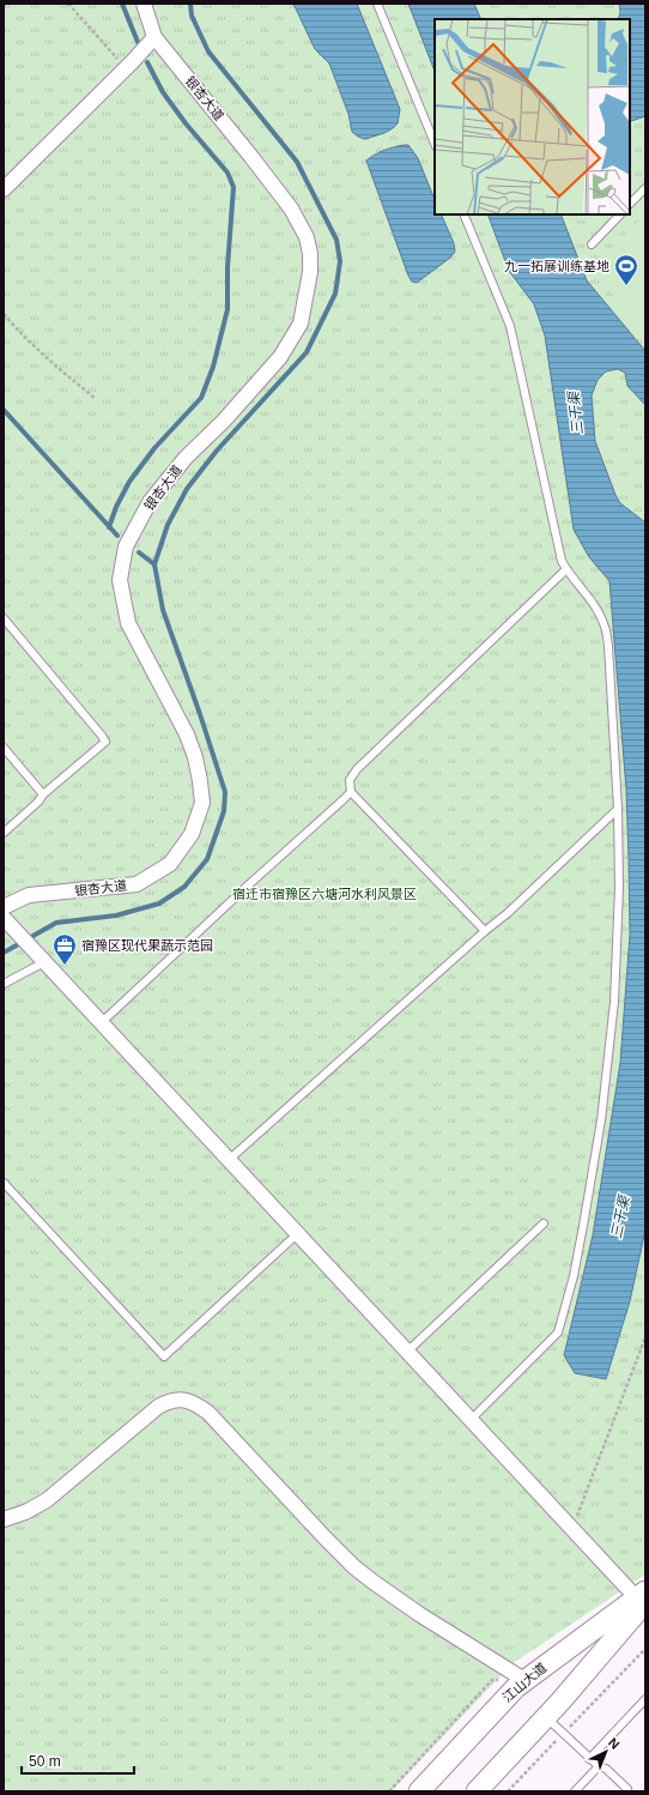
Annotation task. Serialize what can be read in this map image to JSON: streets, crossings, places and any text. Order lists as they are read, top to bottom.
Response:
{
  "streets": {
    "main road": ["江山大道"],
    "street": ["银杏大道"]
  },
  "water": ["三干渠"],
  "parks": ["宿迁市宿豫区六塘河水利风景区"],
  "places": {
    "sports": ["九一拓展训练基地"],
    "office": ["宿豫区现代果蔬示范园"]
  },
  "scale_bar": "50 m",
  "north": "top right"
}
